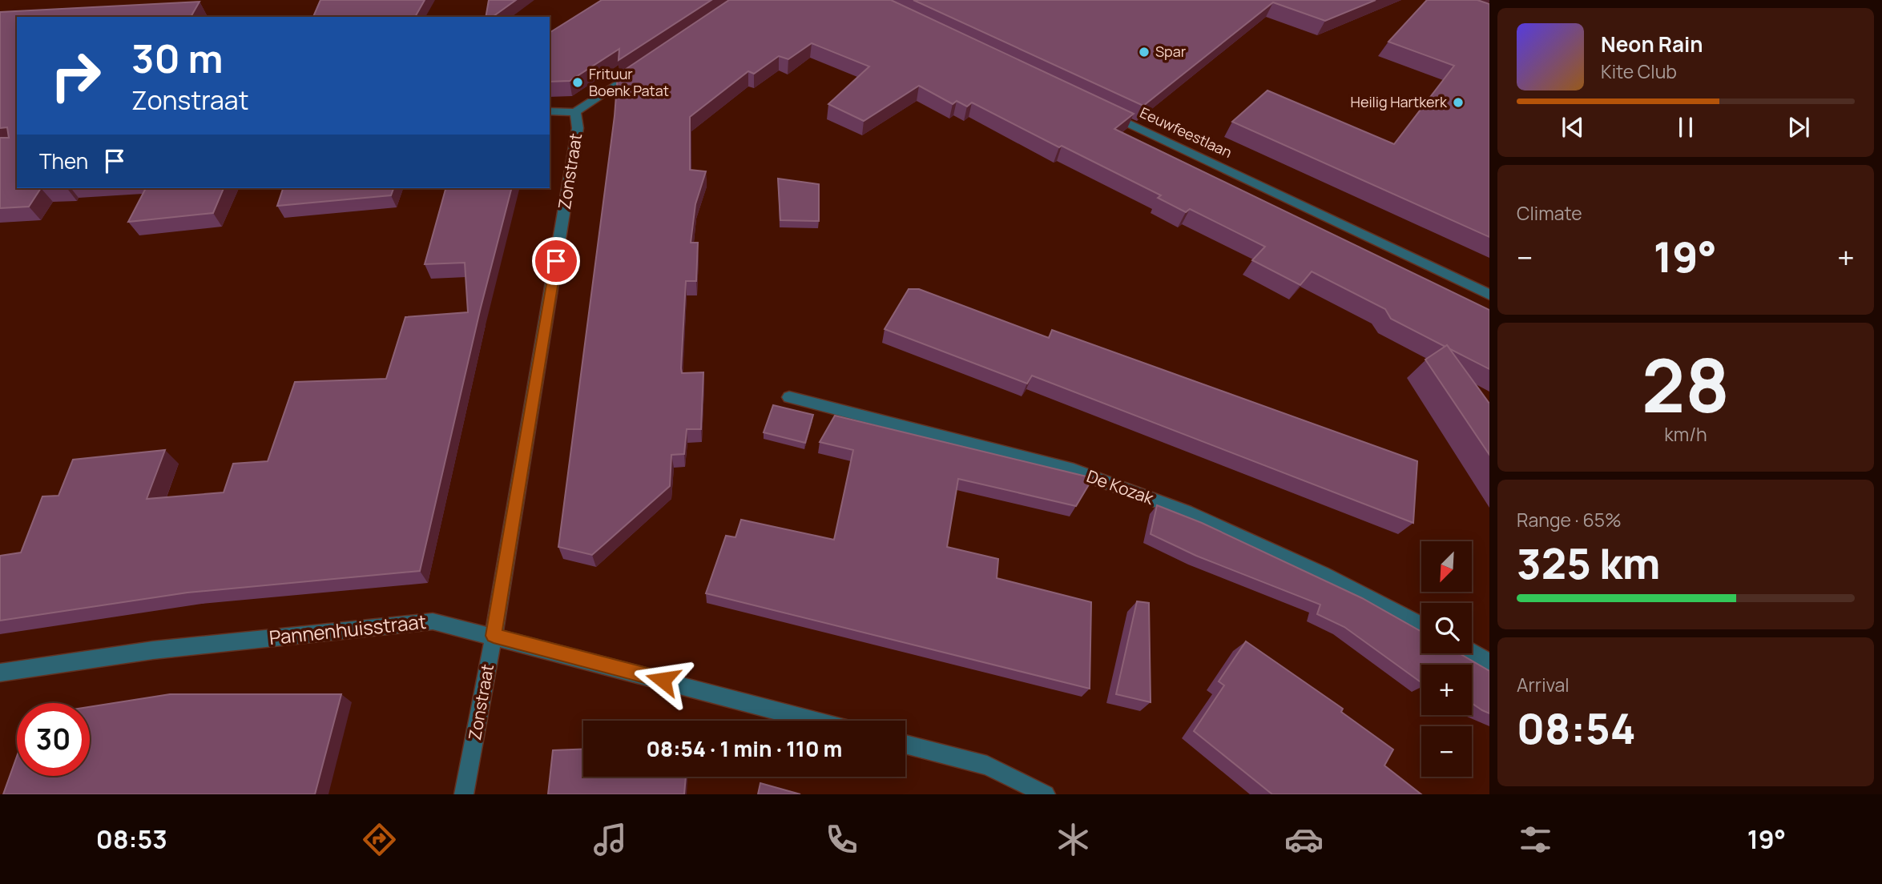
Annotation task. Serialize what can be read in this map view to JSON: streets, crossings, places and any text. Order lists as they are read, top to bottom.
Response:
{
  "streets": {
    "street": [
      "Eeuwfeestlaan",
      "Zonstraat",
      "De Kozak",
      "Pannenhuisstraat"
    ]
  },
  "crossings": [
    ["Zonstraat", "Pannenhuisstraat"]
  ],
  "places": ["Spar", "Frituur Boenk Patat", "Heilig Hartkerk"],
  "north": "bottom left",
  "page": {
    "turn": ["30 m", "Zonstraat"],
    "song": ["Neon Rain", "Kite Club"],
    "then": "Then",
    "tile": [
      "Climate",
      ["28", "km/h"],
      ["Range · 65%", "325 km"],
      ["Arrival", "08:54"]
    ],
    "heat": ["−", "19°", "+"],
    "map_buttons": ["+", "−"],
    "limit": "30",
    "trip": "08:54 · 1 min · 110 m",
    "tabs": ["08:53", "19°"]
  }
}
